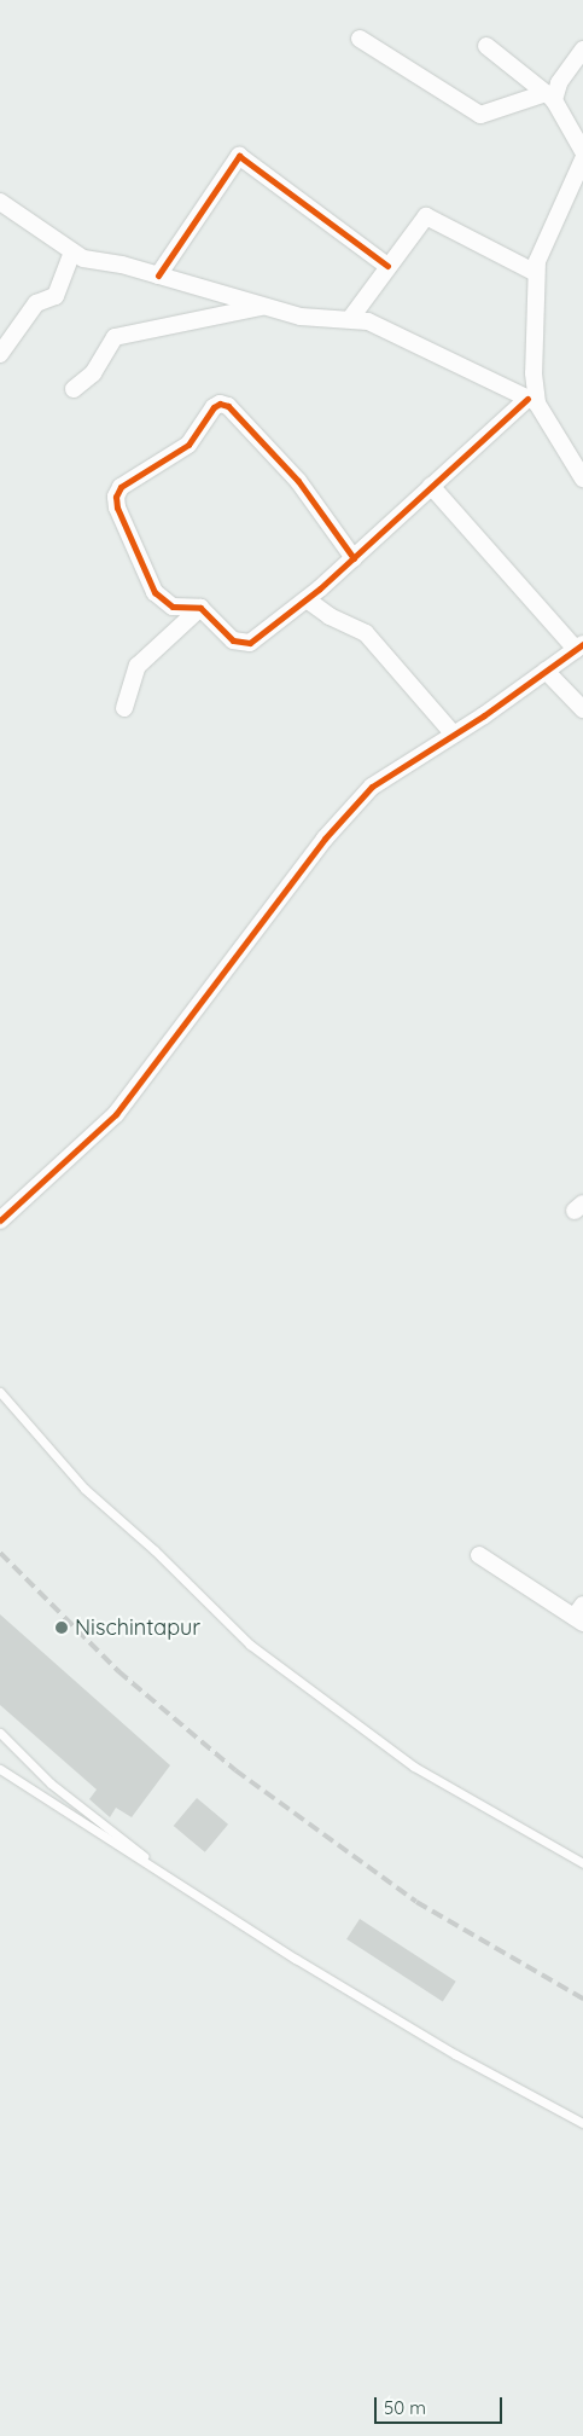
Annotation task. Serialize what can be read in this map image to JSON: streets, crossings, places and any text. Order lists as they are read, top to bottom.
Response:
{
  "places": ["Nischintapur"],
  "scale_bar": "50 m"
}
